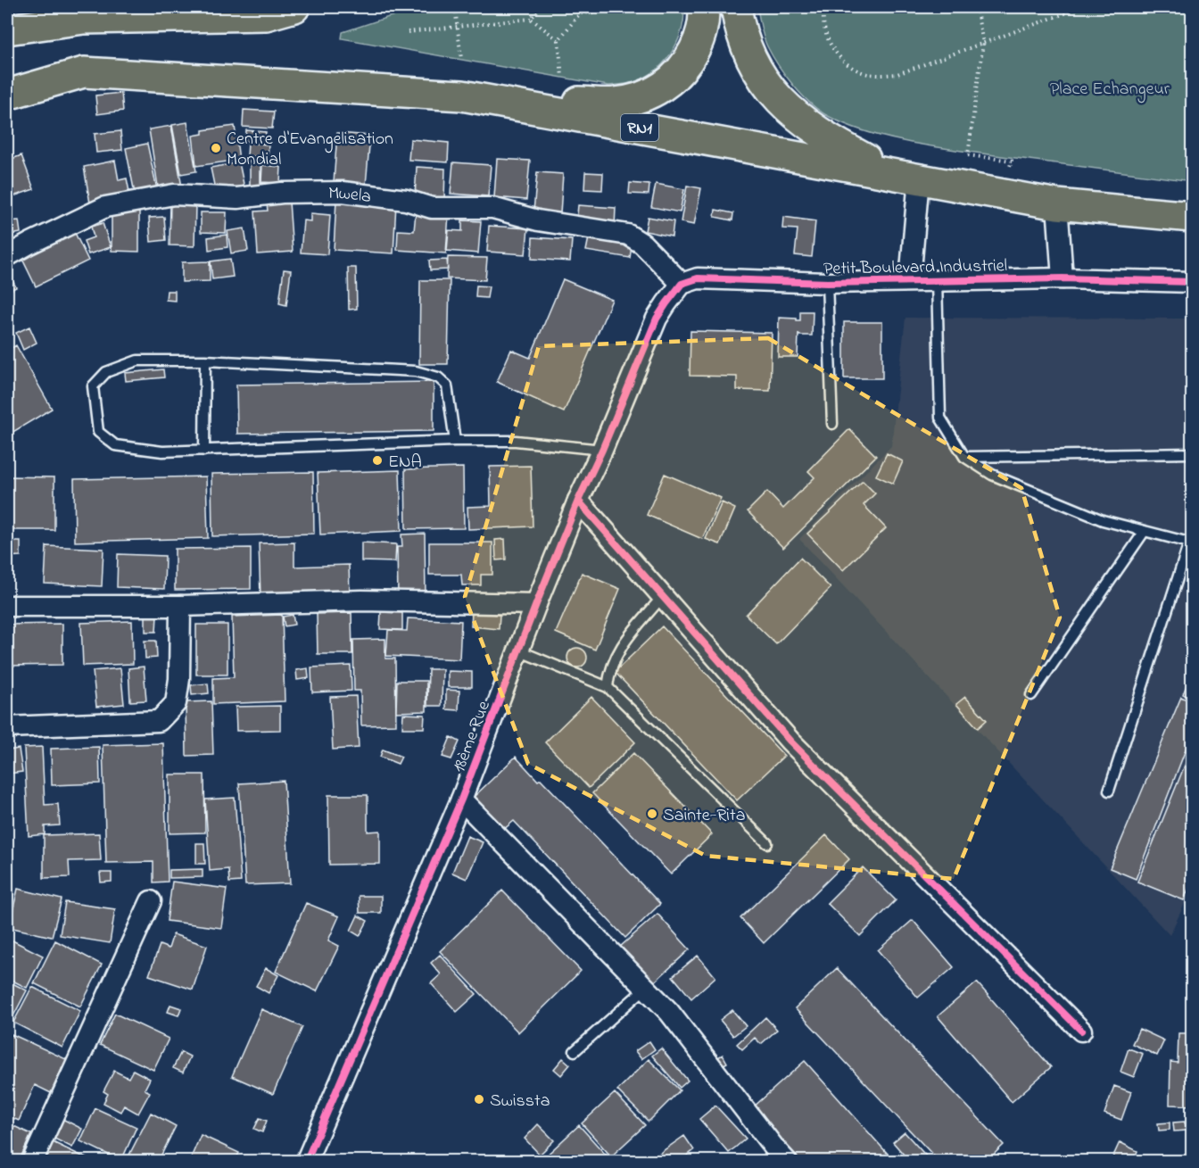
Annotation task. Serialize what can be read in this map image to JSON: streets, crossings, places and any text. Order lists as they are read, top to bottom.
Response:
{
  "streets": {
    "highway": ["RN1"],
    "street": ["Mwela", "Petit Boulevard Industriel", "18ème Rue"]
  },
  "crossings": [
    ["Mwela", "Petit Boulevard Industriel"],
    ["Mwela", "18ème Rue"],
    ["Petit Boulevard Industriel", "18ème Rue"]
  ],
  "parks": ["Place Echangeur"],
  "places": [
    "Centre d'Evangelisation Mondial",
    "ENA",
    "Sainte-Rita",
    "Swissta"
  ]
}
